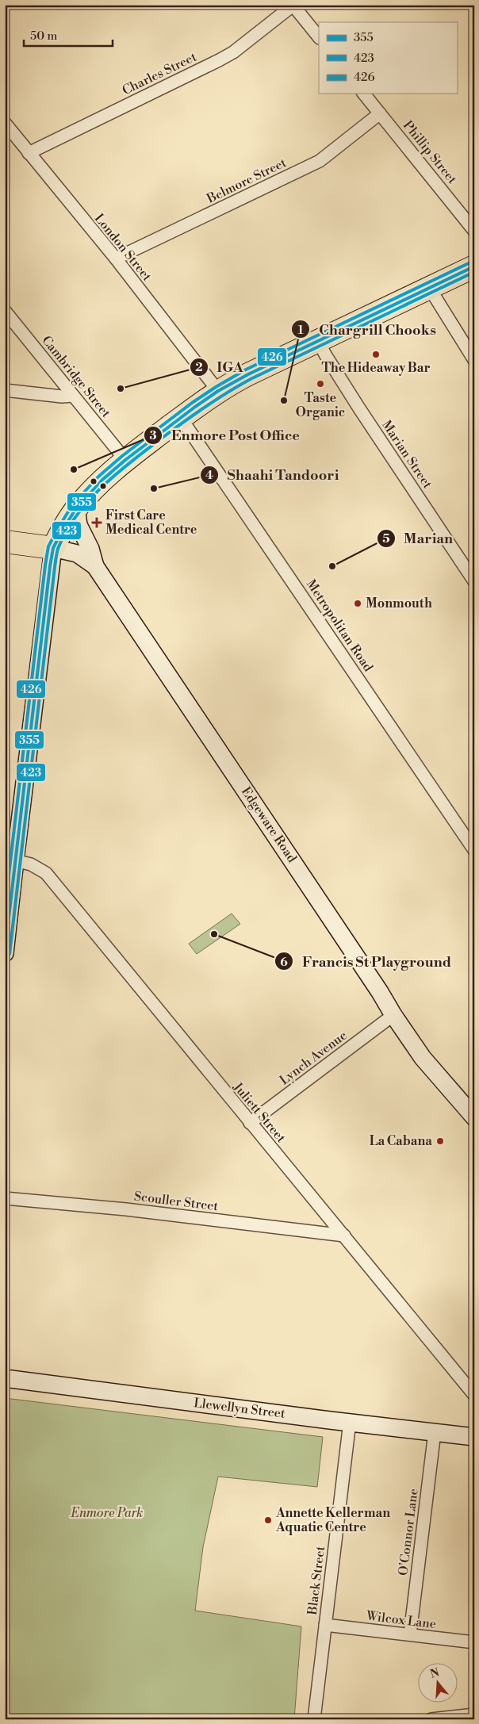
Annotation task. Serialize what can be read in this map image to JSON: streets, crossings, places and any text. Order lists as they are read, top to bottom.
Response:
{
  "streets": {
    "main road": ["Edgeware Road", "Llewellyn Street"],
    "street": [
      "Charles Street",
      "Phillip Street",
      "Belmore Street",
      "London Street",
      "Cambridge Street",
      "Marian Street",
      "Metropolitan Road",
      "Lynch Avenue",
      "Juliett Street",
      "Scouller Street",
      "O'Connor Lane",
      "Black Street",
      "Wilcox Lane"
    ]
  },
  "crossings": [
    ["Charles Street", "London Street"],
    ["Phillip Street", "Belmore Street"],
    ["Belmore Street", "London Street"],
    ["Edgeware Road", "Lynch Avenue"],
    ["Lynch Avenue", "Juliett Street"],
    ["Juliett Street", "Scouller Street"],
    ["Llewellyn Street", "O'Connor Lane"],
    ["Llewellyn Street", "Black Street"],
    ["O'Connor Lane", "Wilcox Lane"],
    ["Black Street", "Wilcox Lane"]
  ],
  "parks": ["Enmore Park"],
  "places": {
    "other": [
      "The Hideaway Bar",
      "Taste Organic",
      "IGA",
      "Chargrill Chooks",
      "Enmore Post Office",
      "Shaahi Tandoori",
      "Marian",
      "Monmouth",
      "Francis St Playground",
      "La Cabana",
      "Annette Kellerman Aquatic Centre"
    ],
    "health": ["First Care Medical Centre"]
  },
  "lines": ["transit line 426", "transit line 355", "transit line 423"],
  "legend": ["355", "423", "426"],
  "scale_bar": "50 m",
  "north": "top"
}
